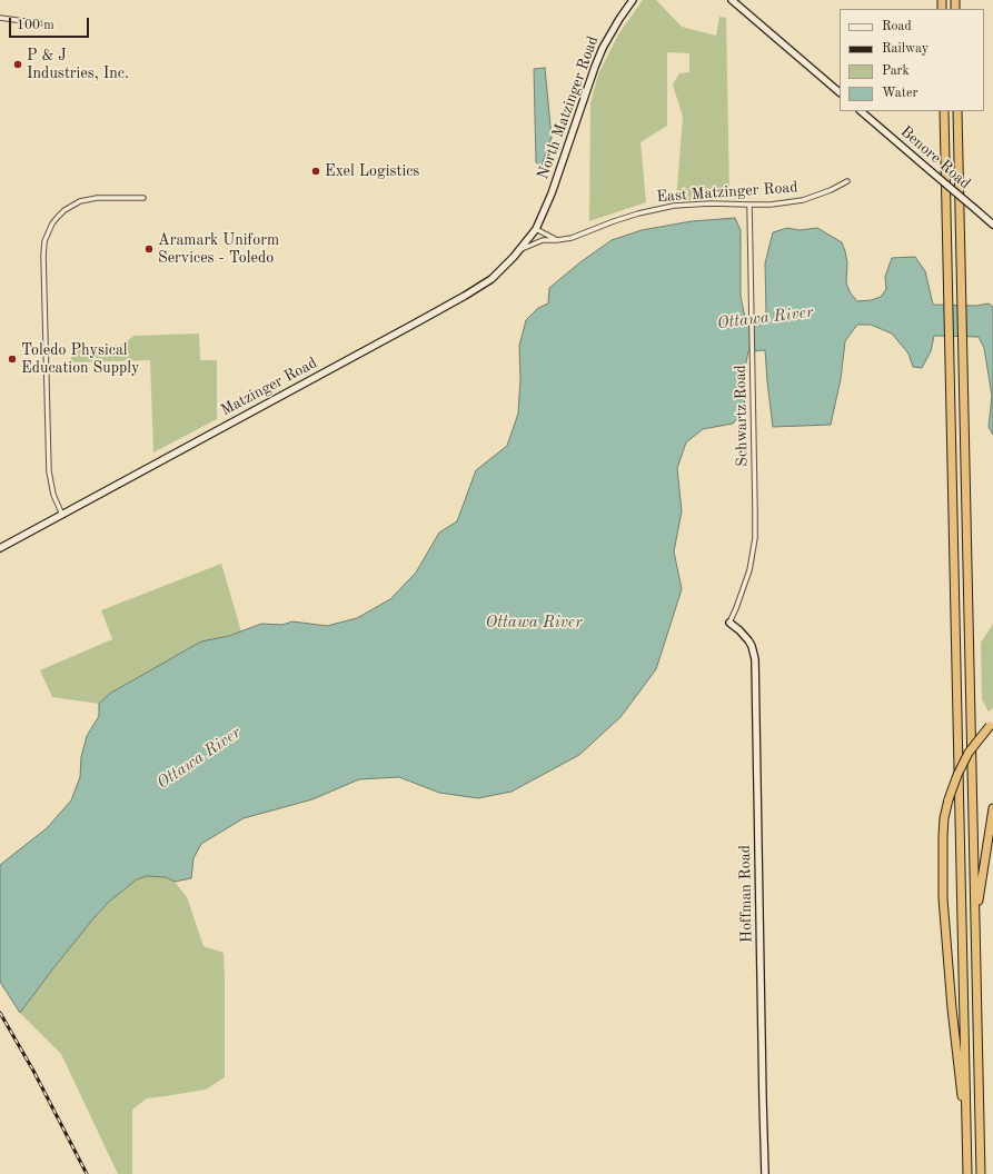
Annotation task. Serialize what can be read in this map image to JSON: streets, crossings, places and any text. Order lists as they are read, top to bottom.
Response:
{
  "streets": {
    "street": [
      "North Matzinger Road",
      "Benore Road",
      "East Matzinger Road",
      "Matzinger Road",
      "Schwartz Road",
      "Hoffman Road"
    ]
  },
  "crossings": [
    ["North Matzinger Road", "Matzinger Road"],
    ["East Matzinger Road", "Matzinger Road"],
    ["East Matzinger Road", "Schwartz Road"],
    ["Schwartz Road", "Hoffman Road"]
  ],
  "water": ["Ottawa River"],
  "places": [
    "P & J Industries, Inc.",
    "Exel Logistics",
    "Aramark Uniform Services - Toledo",
    "Toledo Physical Education Supply"
  ],
  "legend": [
    "Road",
    "Railway",
    "Park",
    "Water"
  ],
  "scale_bar": "100 m"
}
